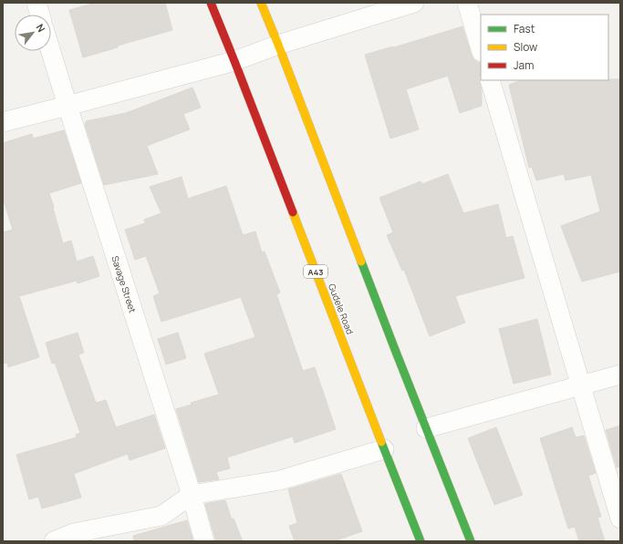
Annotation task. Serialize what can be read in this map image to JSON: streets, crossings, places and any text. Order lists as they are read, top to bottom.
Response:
{
  "streets": {
    "highway": ["A43", "Gudele Road"],
    "street": ["Savage Street"]
  },
  "legend": ["Fast", "Slow", "Jam"],
  "north": "top right"
}
